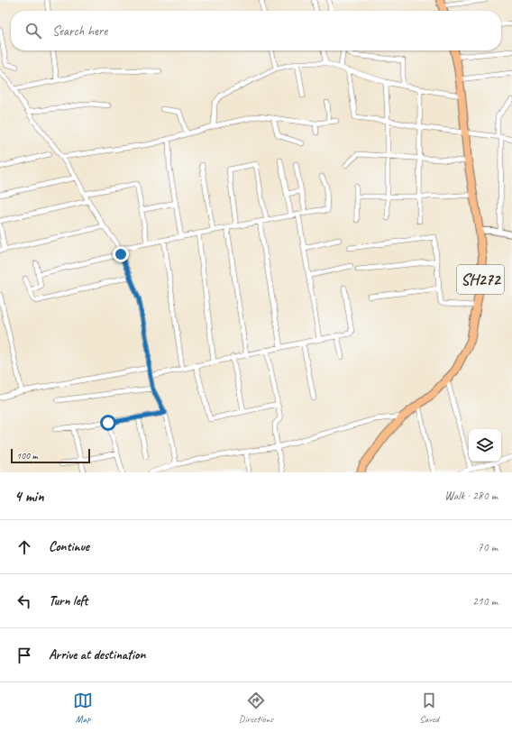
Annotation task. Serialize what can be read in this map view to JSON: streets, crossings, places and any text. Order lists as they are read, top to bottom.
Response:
{
  "streets": {
    "main road": ["SH272"]
  },
  "scale_bar": "100 m",
  "page": {
    "search": "Search here",
    "scale": "100 m",
    "heading": ["4 min", "Walk · 280 m"],
    "list": [
      ["Continue", "70 m"],
      ["Turn left", "210 m"],
      "Arrive at destination"
    ],
    "nav": ["Map", "Directions", "Saved"]
  }
}
